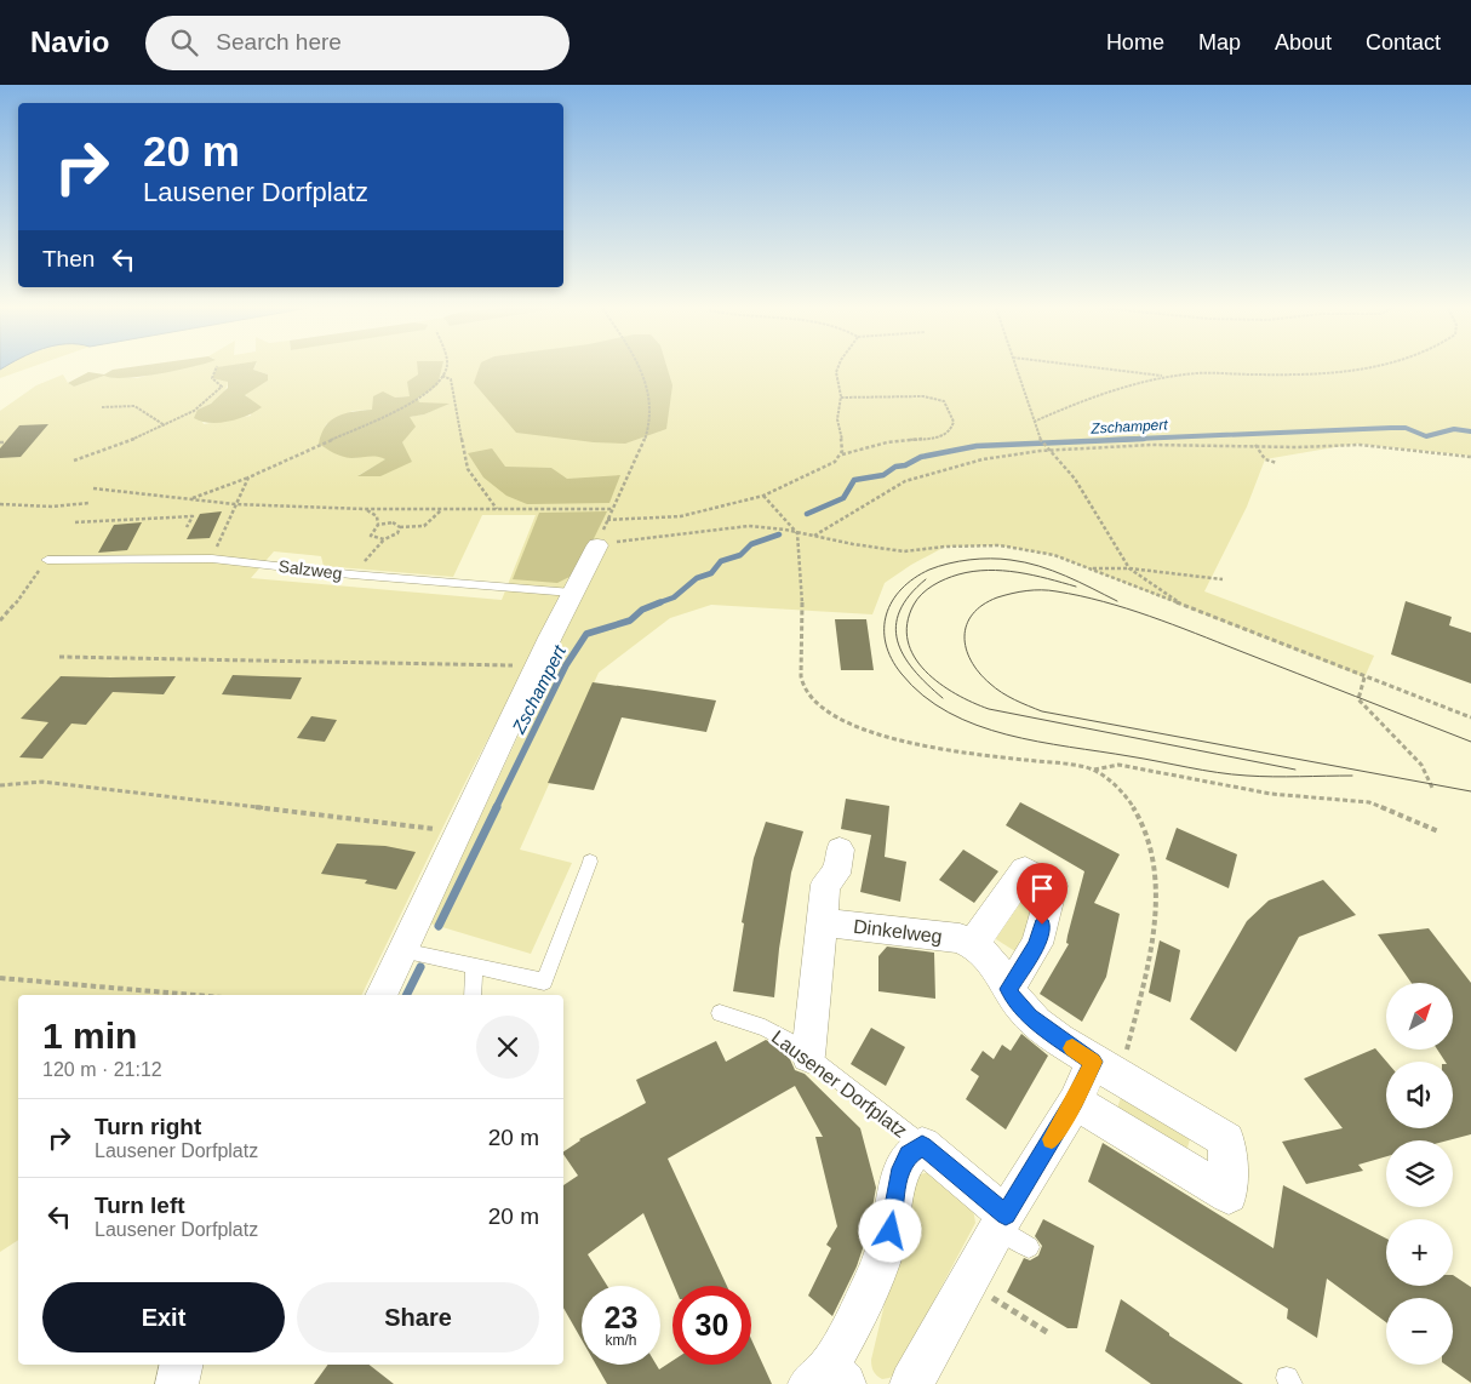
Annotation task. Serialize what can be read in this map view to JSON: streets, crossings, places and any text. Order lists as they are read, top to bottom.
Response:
{
  "streets": {
    "street": ["Dinkelweg", "Lausener Dorfplatz"],
    "lane": ["Salzweg"]
  },
  "water": ["Zschampert"],
  "north": "top right",
  "page": {
    "header": "Navio",
    "search": "Search here",
    "nav": [
      "Home",
      "Map",
      "About",
      "Contact"
    ],
    "turn": ["20 m", "Lausener Dorfplatz"],
    "then": "Then",
    "map_buttons": ["+", "−"],
    "heading": ["1 min", "120 m · 21:12"],
    "list": [
      {
        "name": "Turn right",
        "note": "Lausener Dorfplatz",
        "value": "20 m"
      },
      {
        "name": "Turn left",
        "note": "Lausener Dorfplatz",
        "value": "20 m"
      }
    ],
    "buttons": ["Exit", "Share"],
    "speed": "23 km/h",
    "limit": "30"
  }
}
